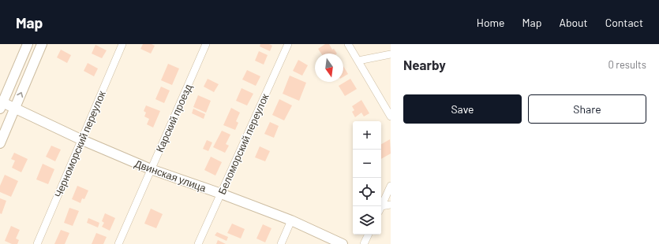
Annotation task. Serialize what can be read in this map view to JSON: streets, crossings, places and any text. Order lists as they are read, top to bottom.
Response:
{
  "streets": {
    "street": [
      "Карский проезд",
      "Черноморский переулок",
      "Беломорский переулок",
      "Двинская улица"
    ]
  },
  "crossings": [
    ["Карский проезд", "Двинская улица"],
    ["Черноморский переулок", "Двинская улица"],
    ["Беломорский переулок", "Двинская улица"]
  ],
  "north": "bottom",
  "page": {
    "header": "Map",
    "nav": [
      "Home",
      "Map",
      "About",
      "Contact"
    ],
    "heading": ["Nearby", "0 results"],
    "buttons": ["Save", "Share"],
    "map_buttons": ["+", "−"]
  }
}
